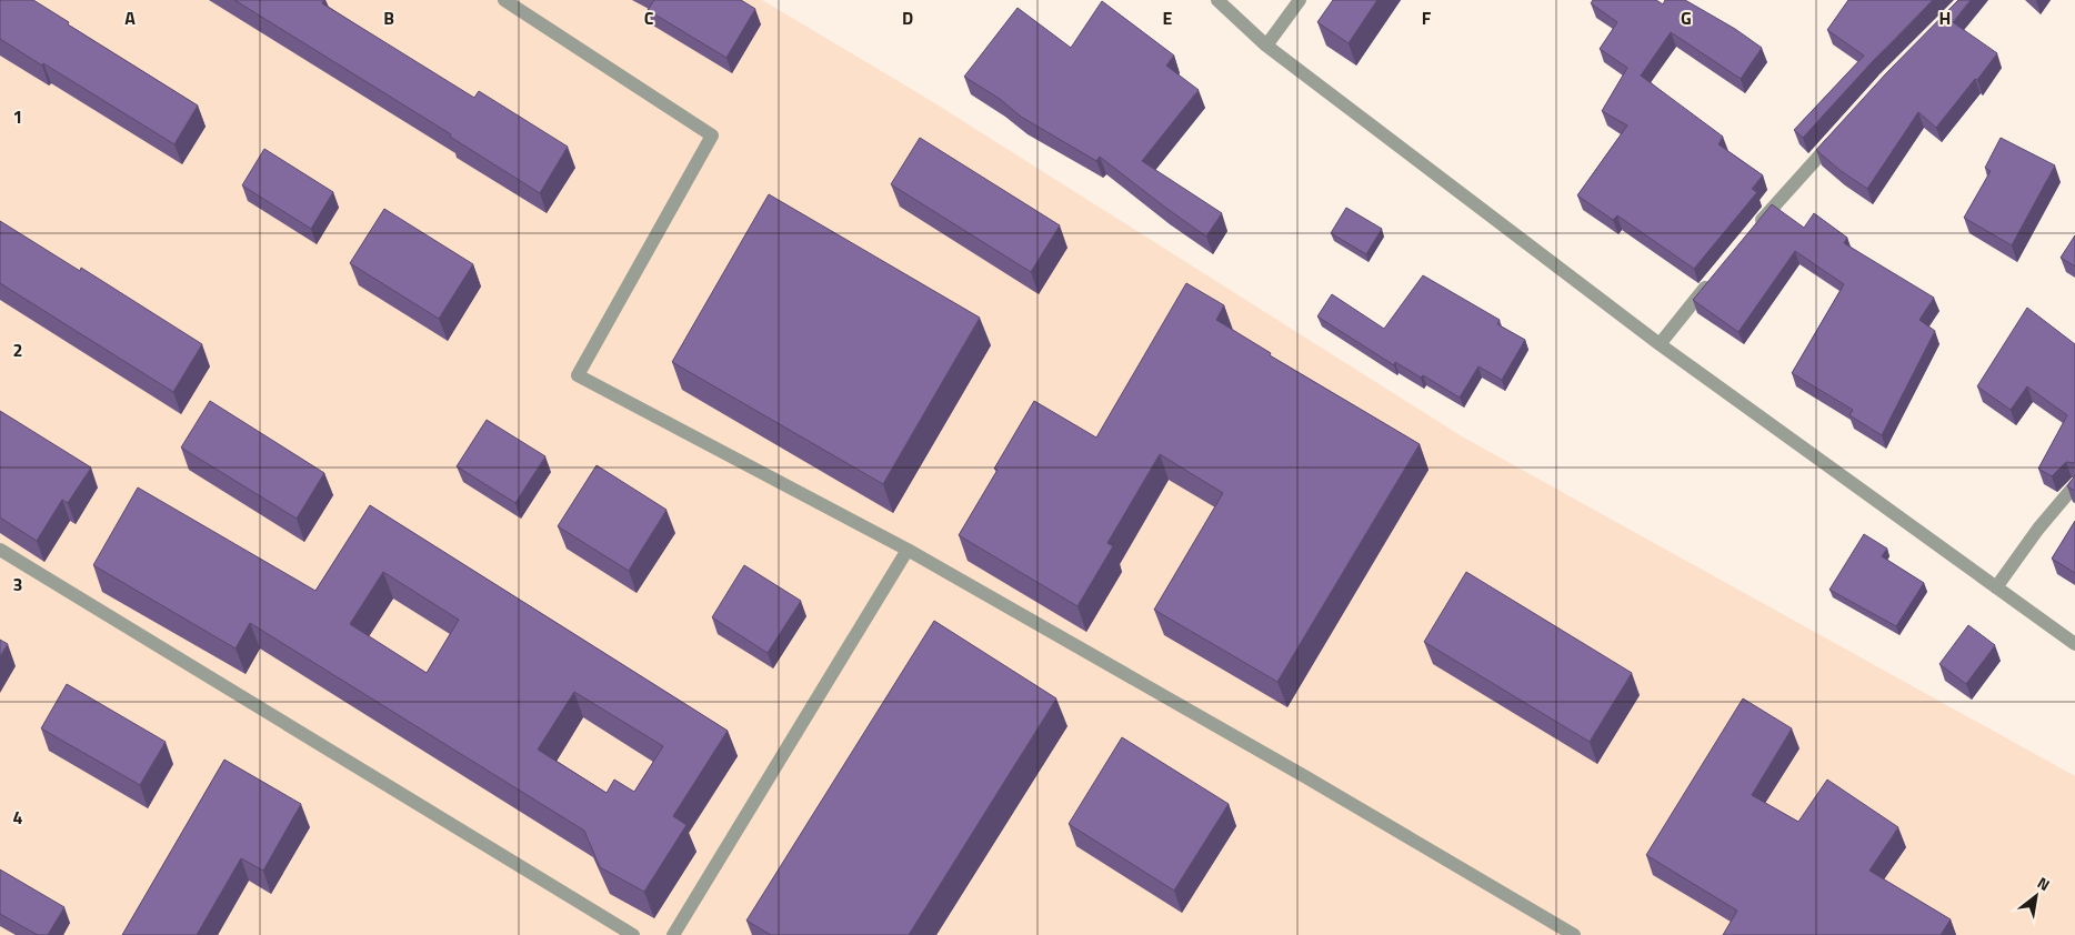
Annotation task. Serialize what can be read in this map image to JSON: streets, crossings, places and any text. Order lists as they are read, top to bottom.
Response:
{
  "north": "top right",
  "grid": {
    "columns": [
      "A",
      "B",
      "C",
      "D",
      "E",
      "F",
      "G",
      "H"
    ],
    "rows": [
      "1",
      "2",
      "3",
      "4"
    ]
  }
}
